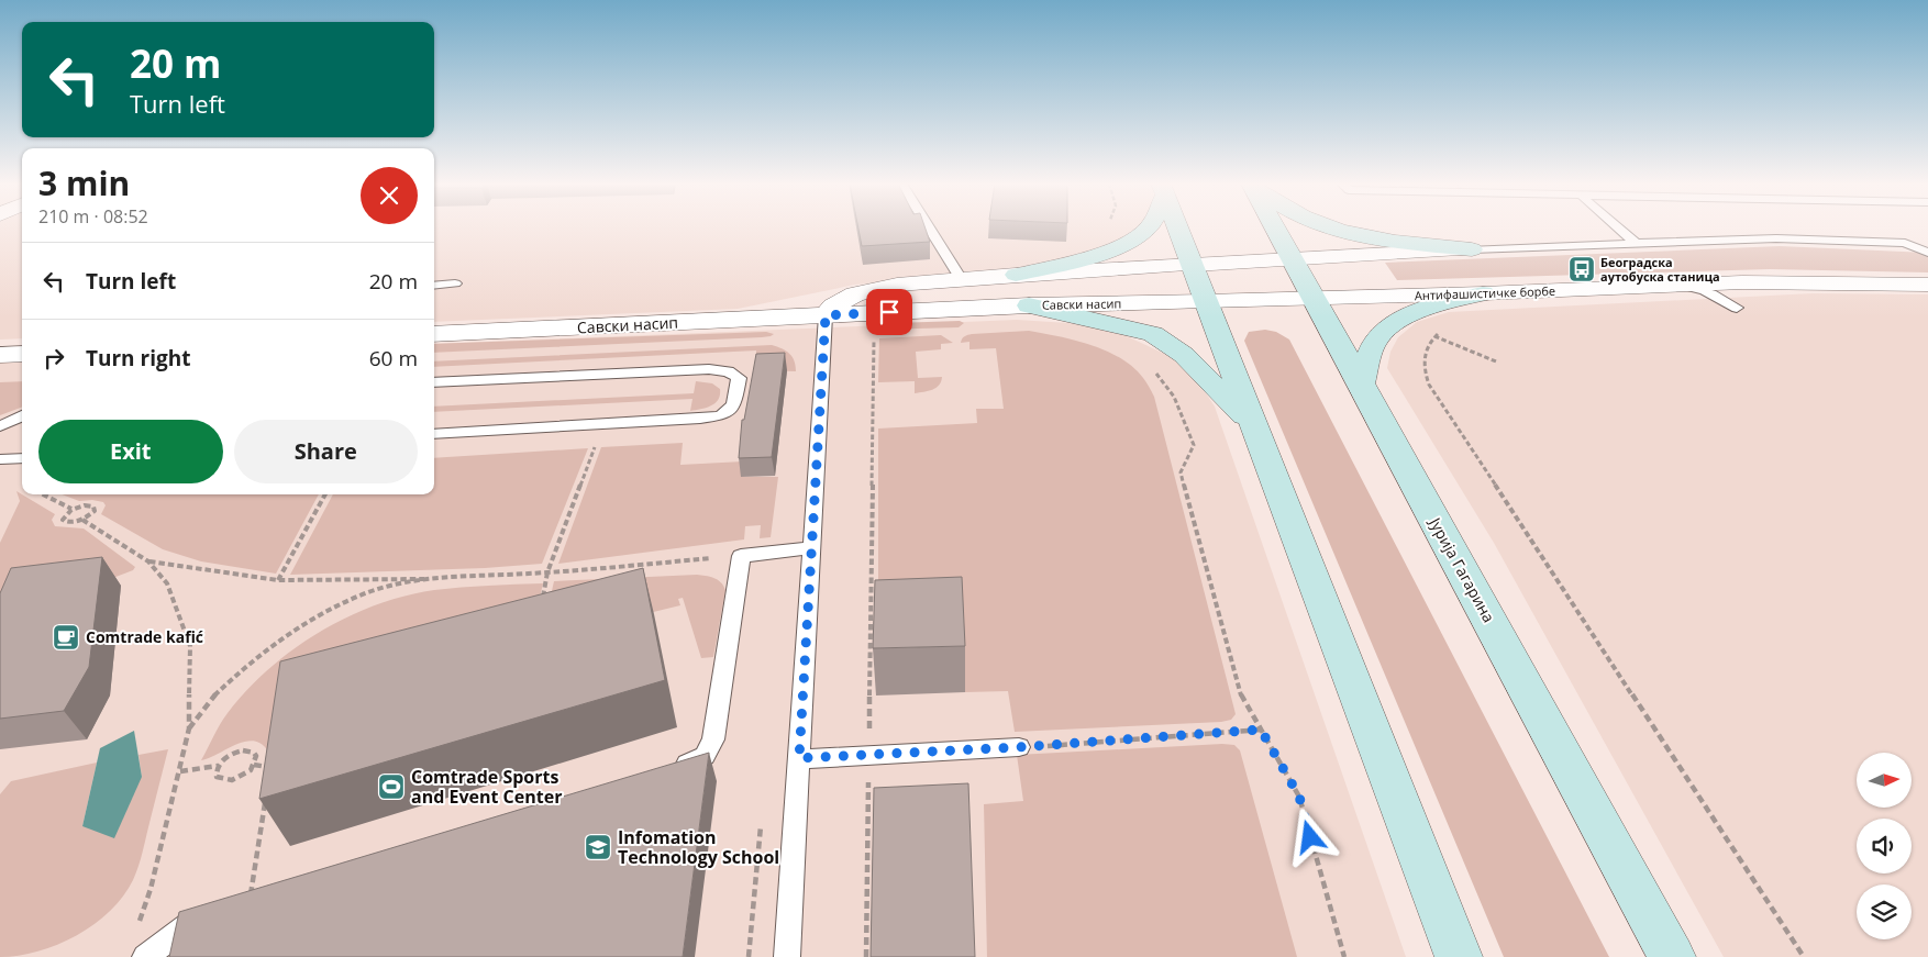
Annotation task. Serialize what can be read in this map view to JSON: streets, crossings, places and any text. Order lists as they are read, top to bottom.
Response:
{
  "streets": {
    "main road": ["Јурија Гагарина"],
    "street": ["Антифашистичке борбе", "Савски насип"]
  },
  "crossings": [
    ["Антифашистичке борбе", "Савски насип"],
    ["Антифашистичке борбе", "Јурија Гагарина"]
  ],
  "places": {
    "bus stop": ["Београдска аутобуска станица"],
    "cafe": ["Comtrade kafić"],
    "sports": ["Comtrade Sports and Event Center"],
    "school or university": ["Infomation Technology School"]
  },
  "north": "right",
  "page": {
    "turn": ["20 m", "Turn left"],
    "heading": ["3 min", "210 m · 08:52"],
    "list": [
      {
        "name": "Turn left",
        "value": "20 m"
      },
      {
        "name": "Turn right",
        "value": "60 m"
      }
    ],
    "buttons": ["Exit", "Share"]
  }
}
